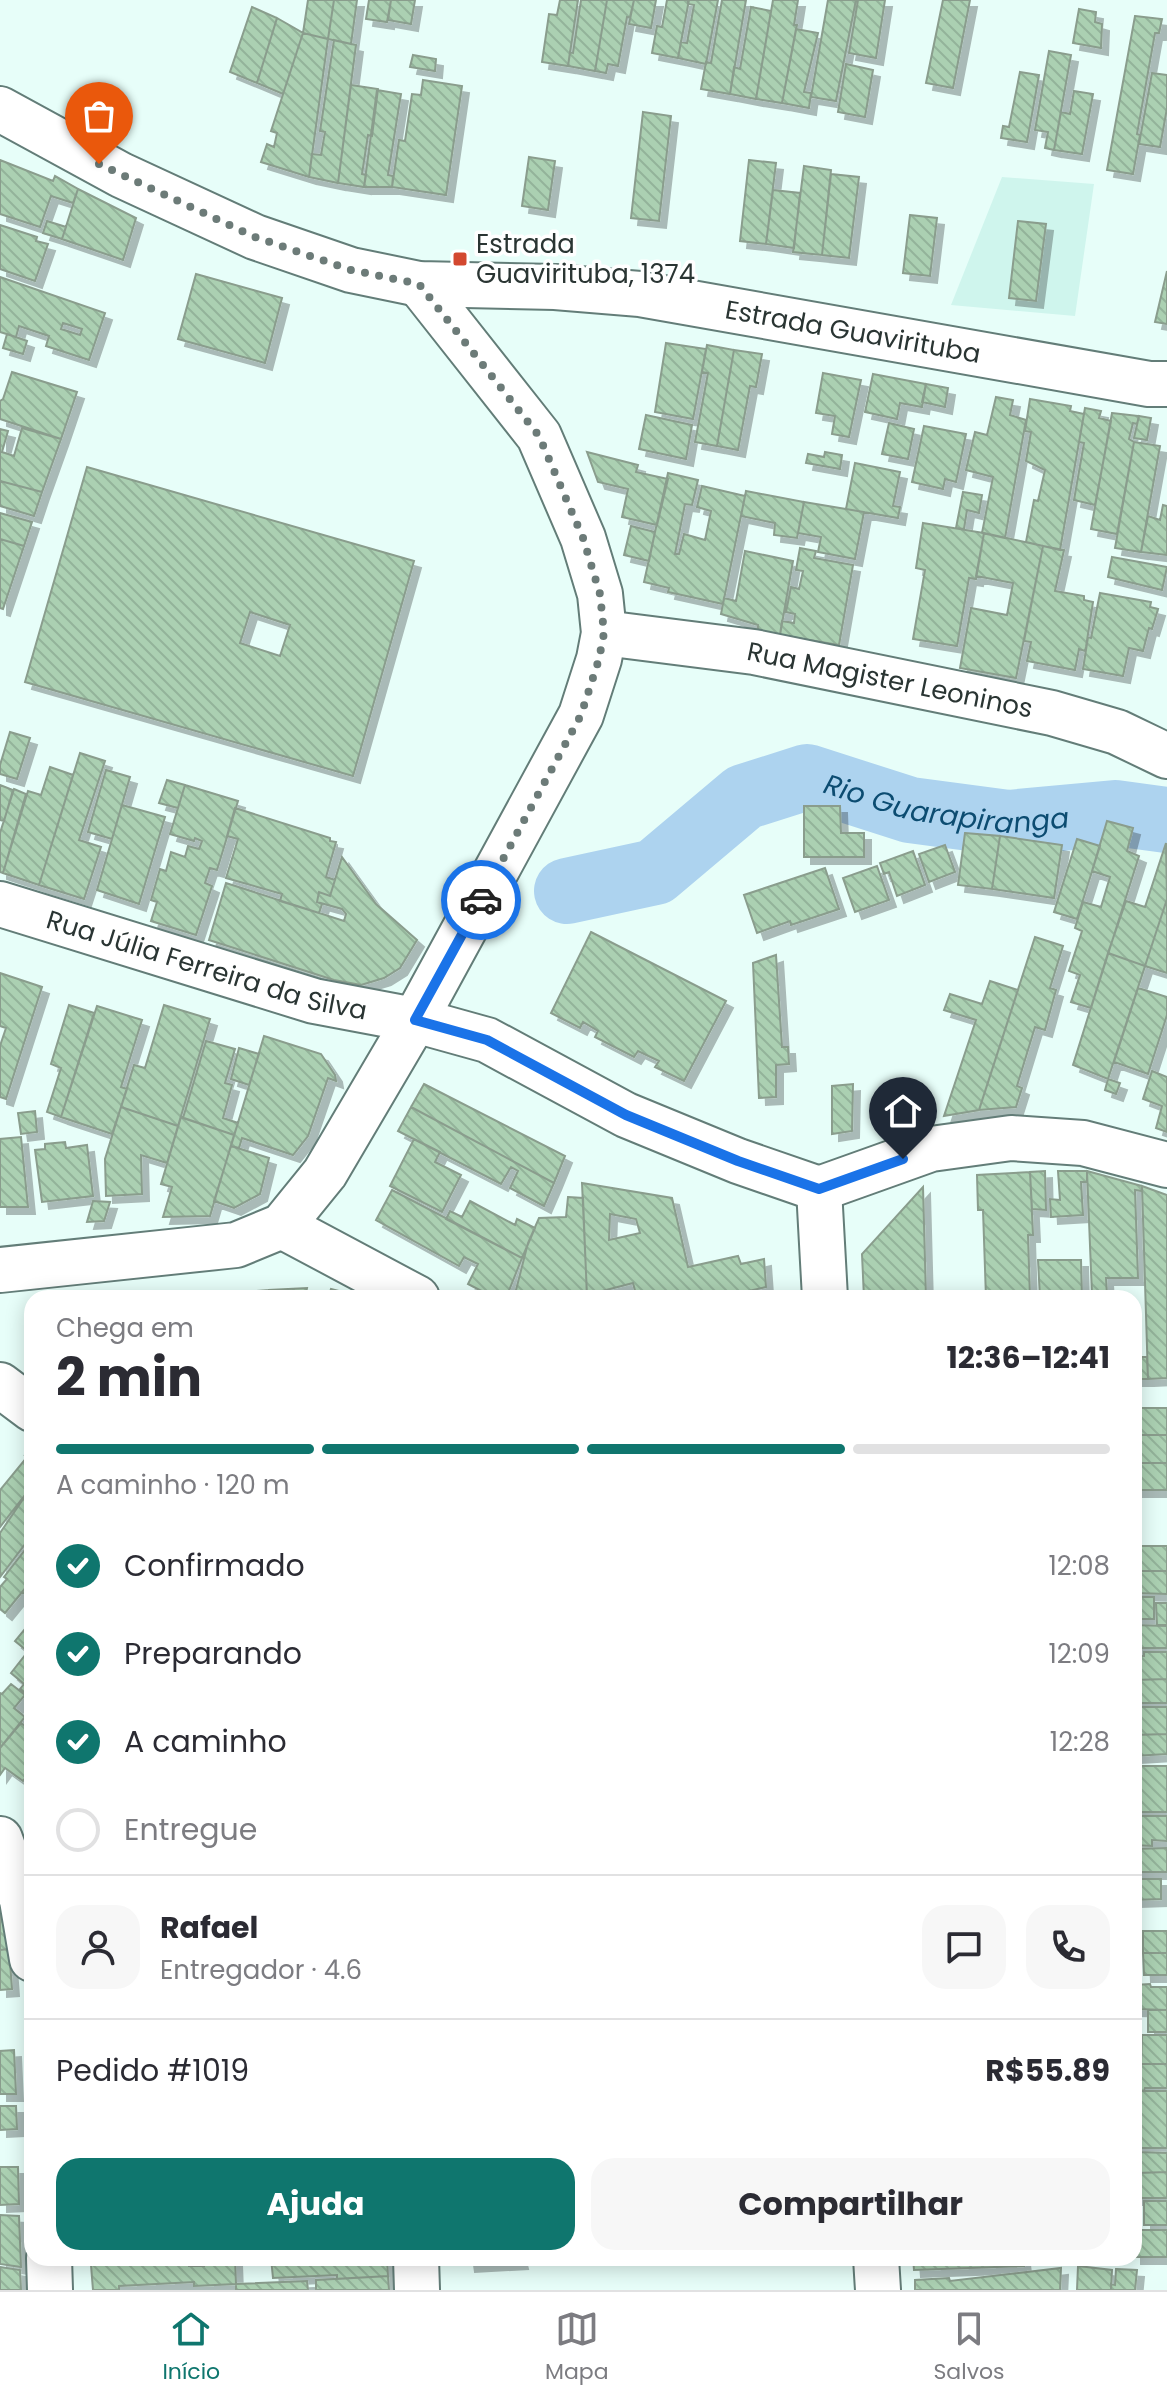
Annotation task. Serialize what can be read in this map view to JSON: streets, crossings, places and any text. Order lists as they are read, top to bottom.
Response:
{
  "streets": {
    "street": ["Estrada Guavirituba", "Rua Magister Leoninos", "Rua Júlia Ferreira da Silva"]
  },
  "water": ["Rio Guarapiranga"],
  "places": {
    "transit": ["Estrada Guavirituba, 1374"]
  },
  "page": {
    "heading": ["2 min", "Chega em", "12:36–12:41"],
    "panel": [
      "Rafael",
      "Entregador · 4.6",
      "Pedido #1019",
      "R$55.89"
    ],
    "bar": "A caminho · 120 m",
    "list": [
      ["Confirmado", "12:08"],
      ["Preparando", "12:09"],
      ["A caminho", "12:28"],
      "Entregue"
    ],
    "buttons": ["Ajuda", "Compartilhar"],
    "tabs": ["Início", "Mapa", "Salvos"]
  }
}
